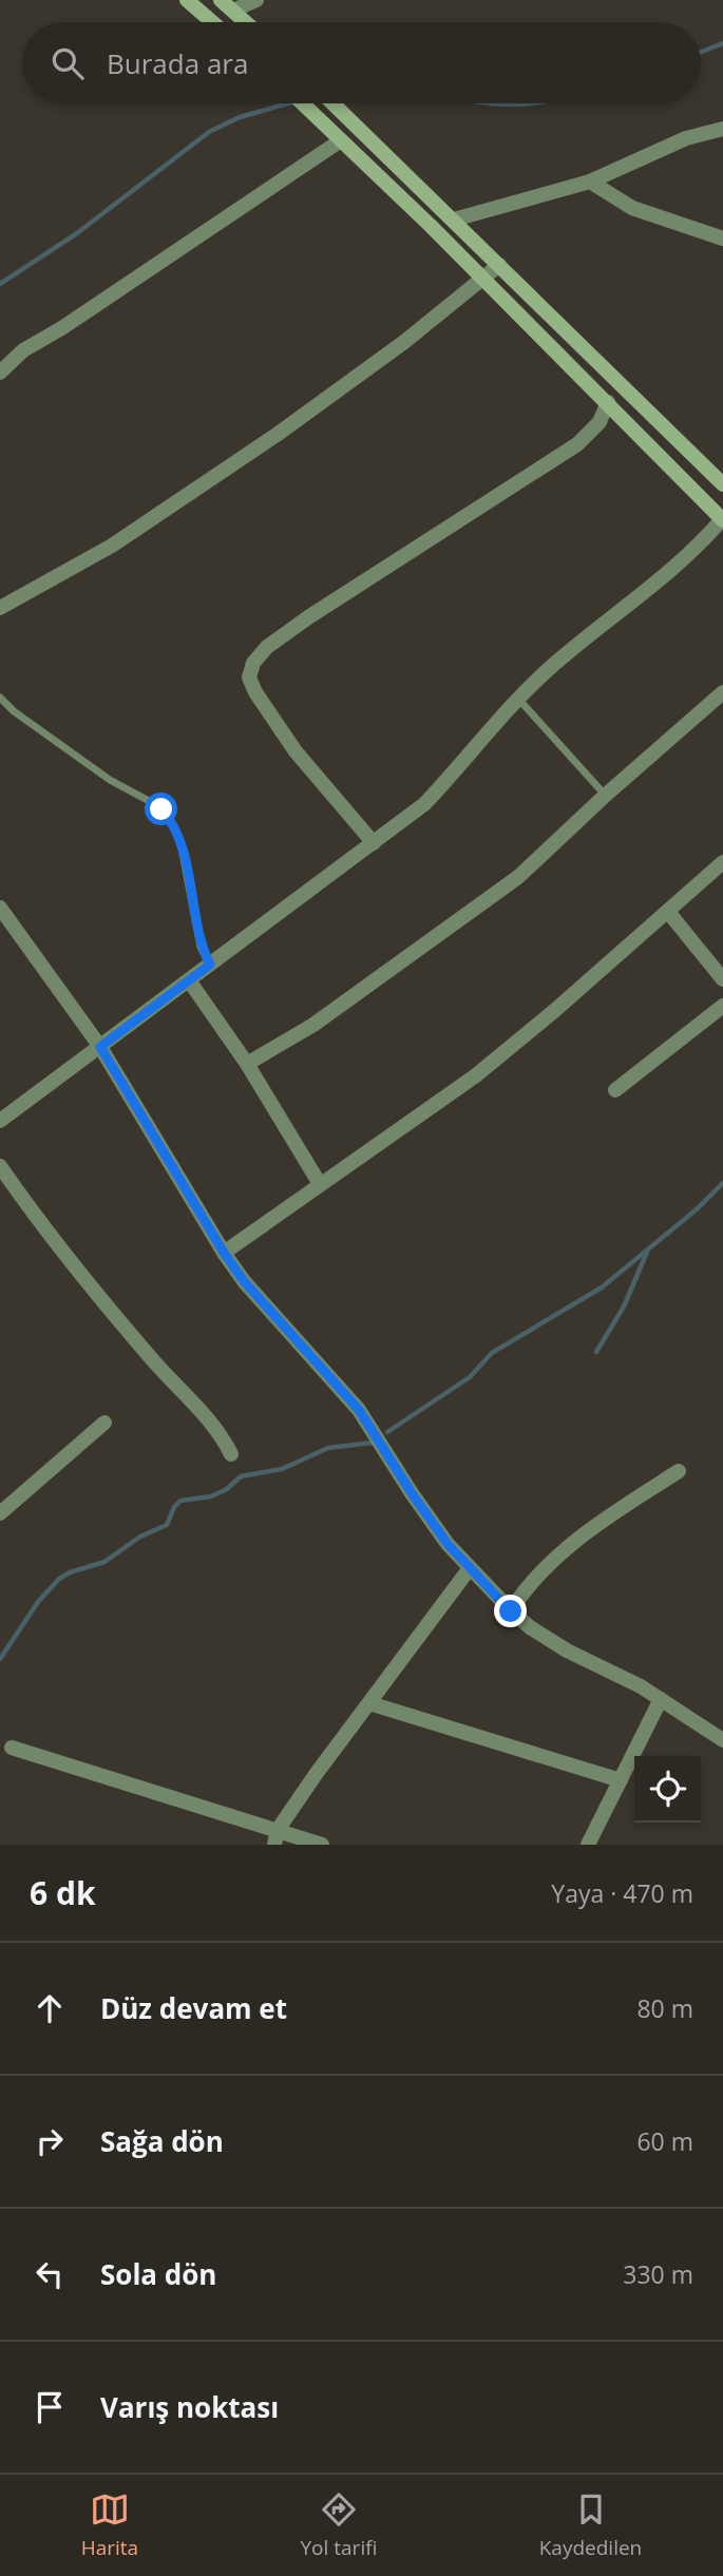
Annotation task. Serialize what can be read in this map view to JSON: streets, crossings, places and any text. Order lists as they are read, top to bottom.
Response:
{
  "page": {
    "search": "Burada ara",
    "heading": ["6 dk", "Yaya · 470 m"],
    "list": [
      ["Düz devam et", "80 m"],
      ["Sağa dön", "60 m"],
      ["Sola dön", "330 m"],
      "Varış noktası"
    ],
    "nav": ["Harita", "Yol tarifi", "Kaydedilen"]
  }
}
